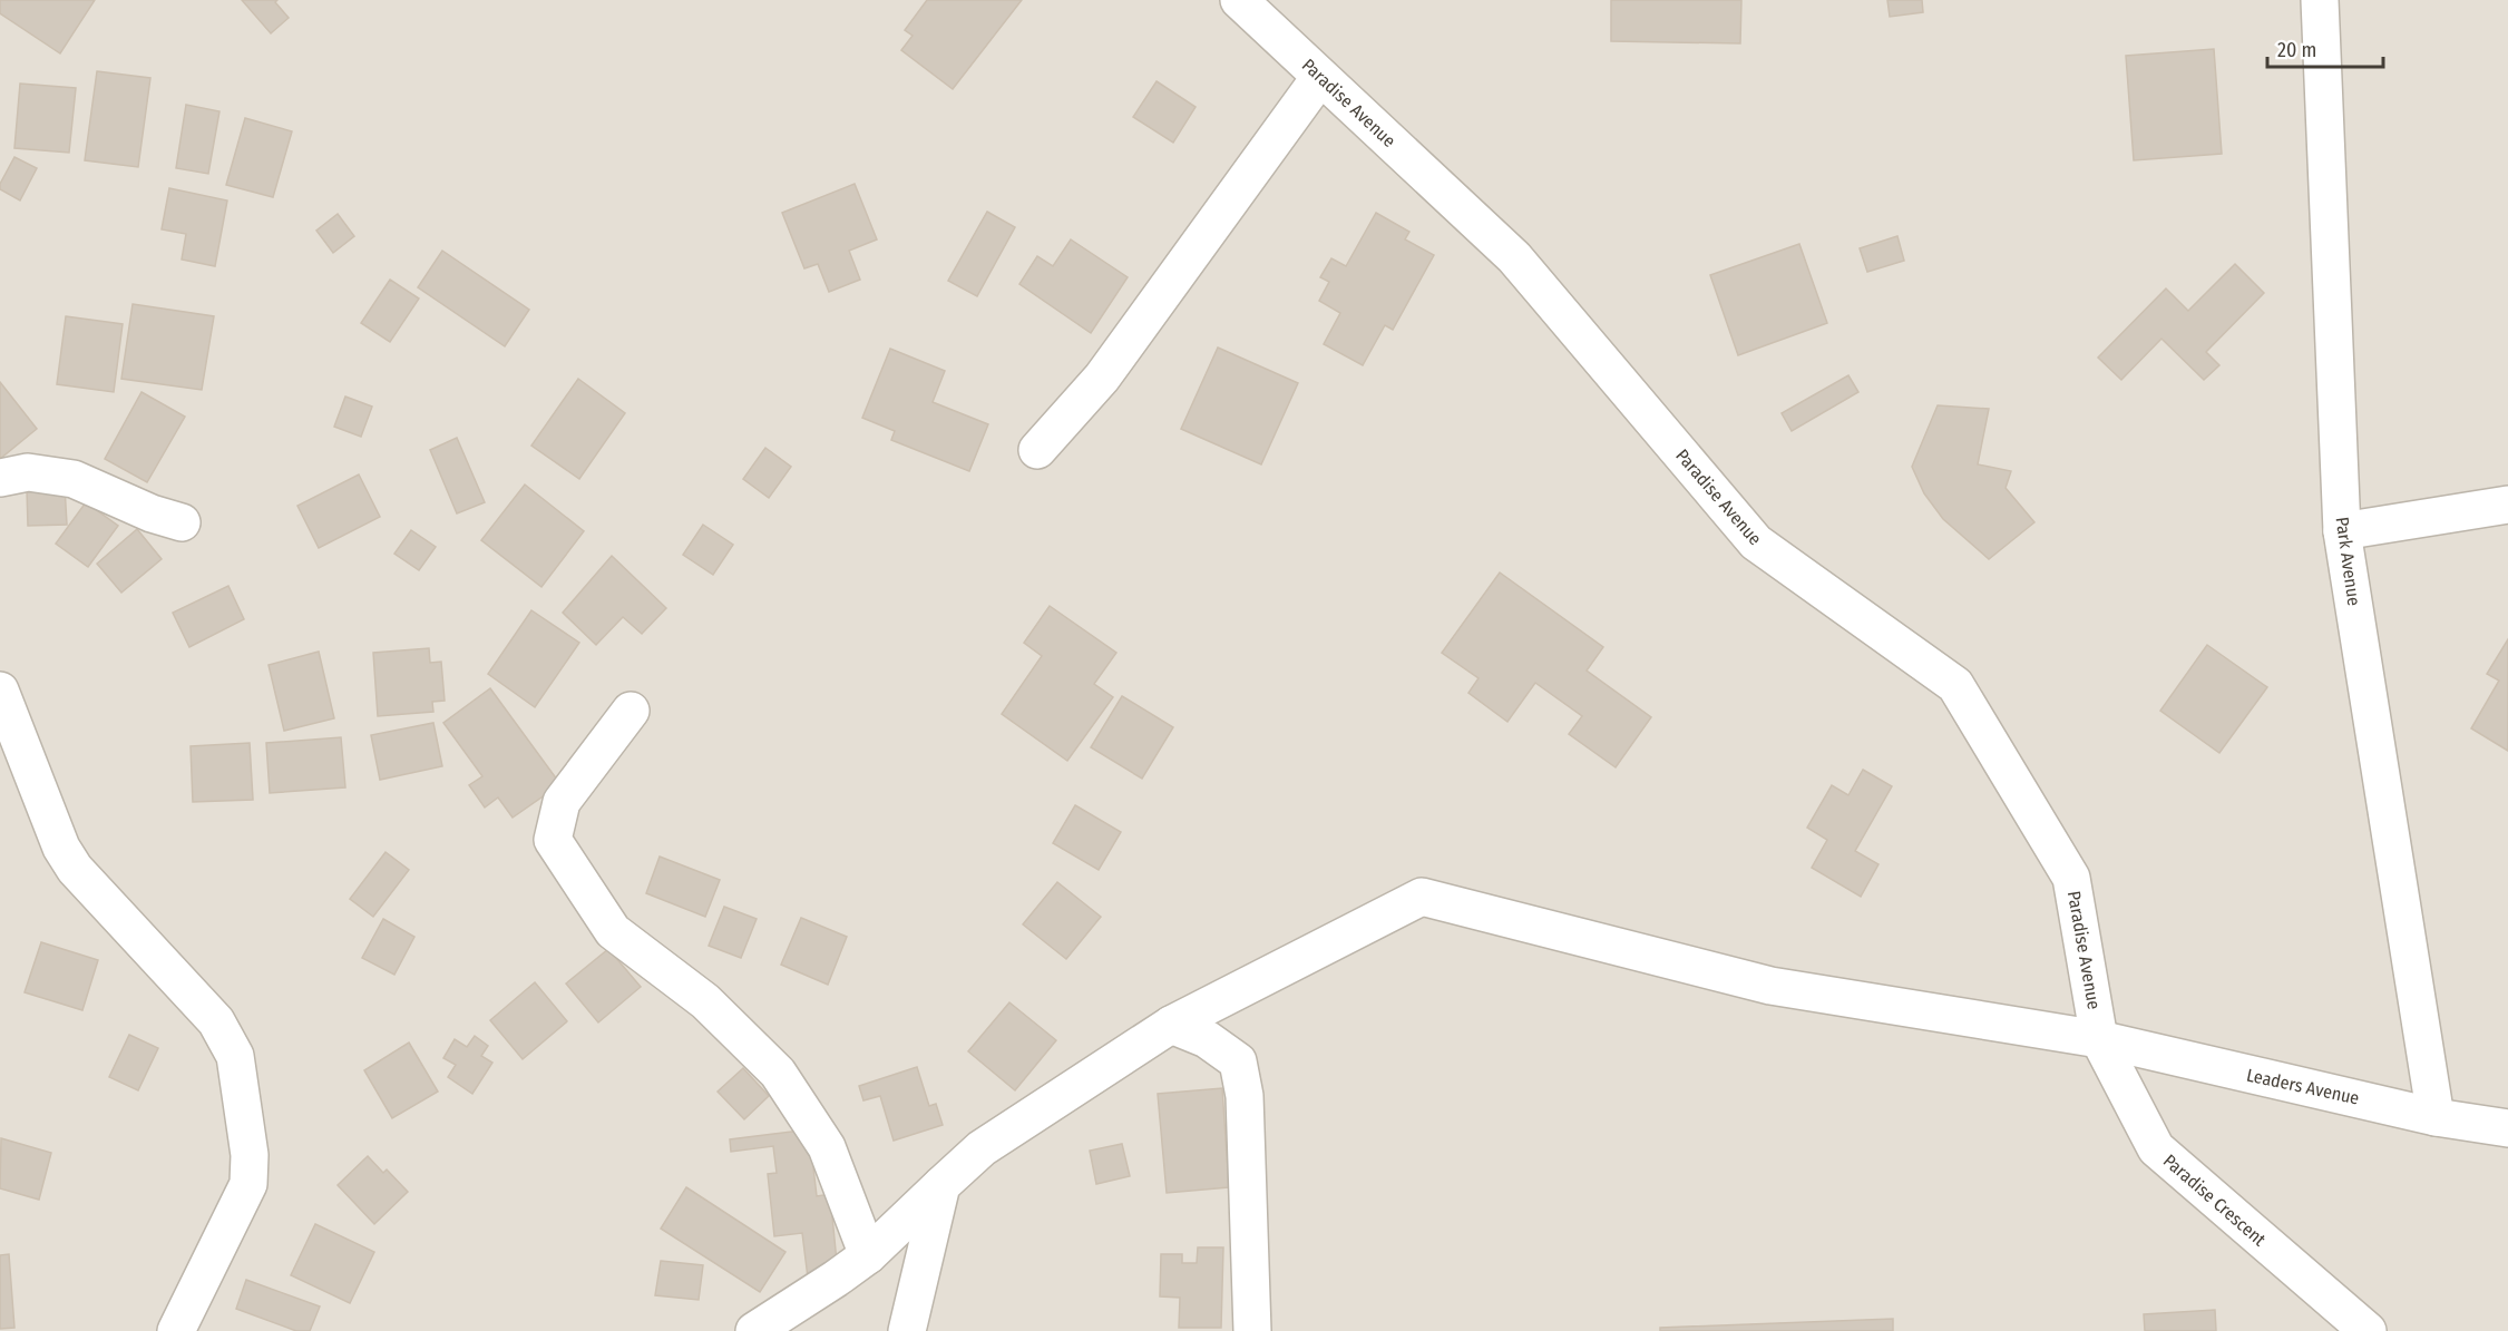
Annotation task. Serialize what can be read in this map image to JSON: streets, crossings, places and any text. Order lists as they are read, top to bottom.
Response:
{
  "streets": {
    "street": [
      "Paradise Avenue",
      "Park Avenue",
      "Leaders Avenue",
      "Paradise Crescent"
    ]
  },
  "crossings": [
    ["Paradise Avenue", "Leaders Avenue"],
    ["Paradise Avenue", "Paradise Crescent"],
    ["Park Avenue", "Leaders Avenue"],
    ["Leaders Avenue", "Paradise Crescent"]
  ],
  "scale_bar": "20 m"
}
